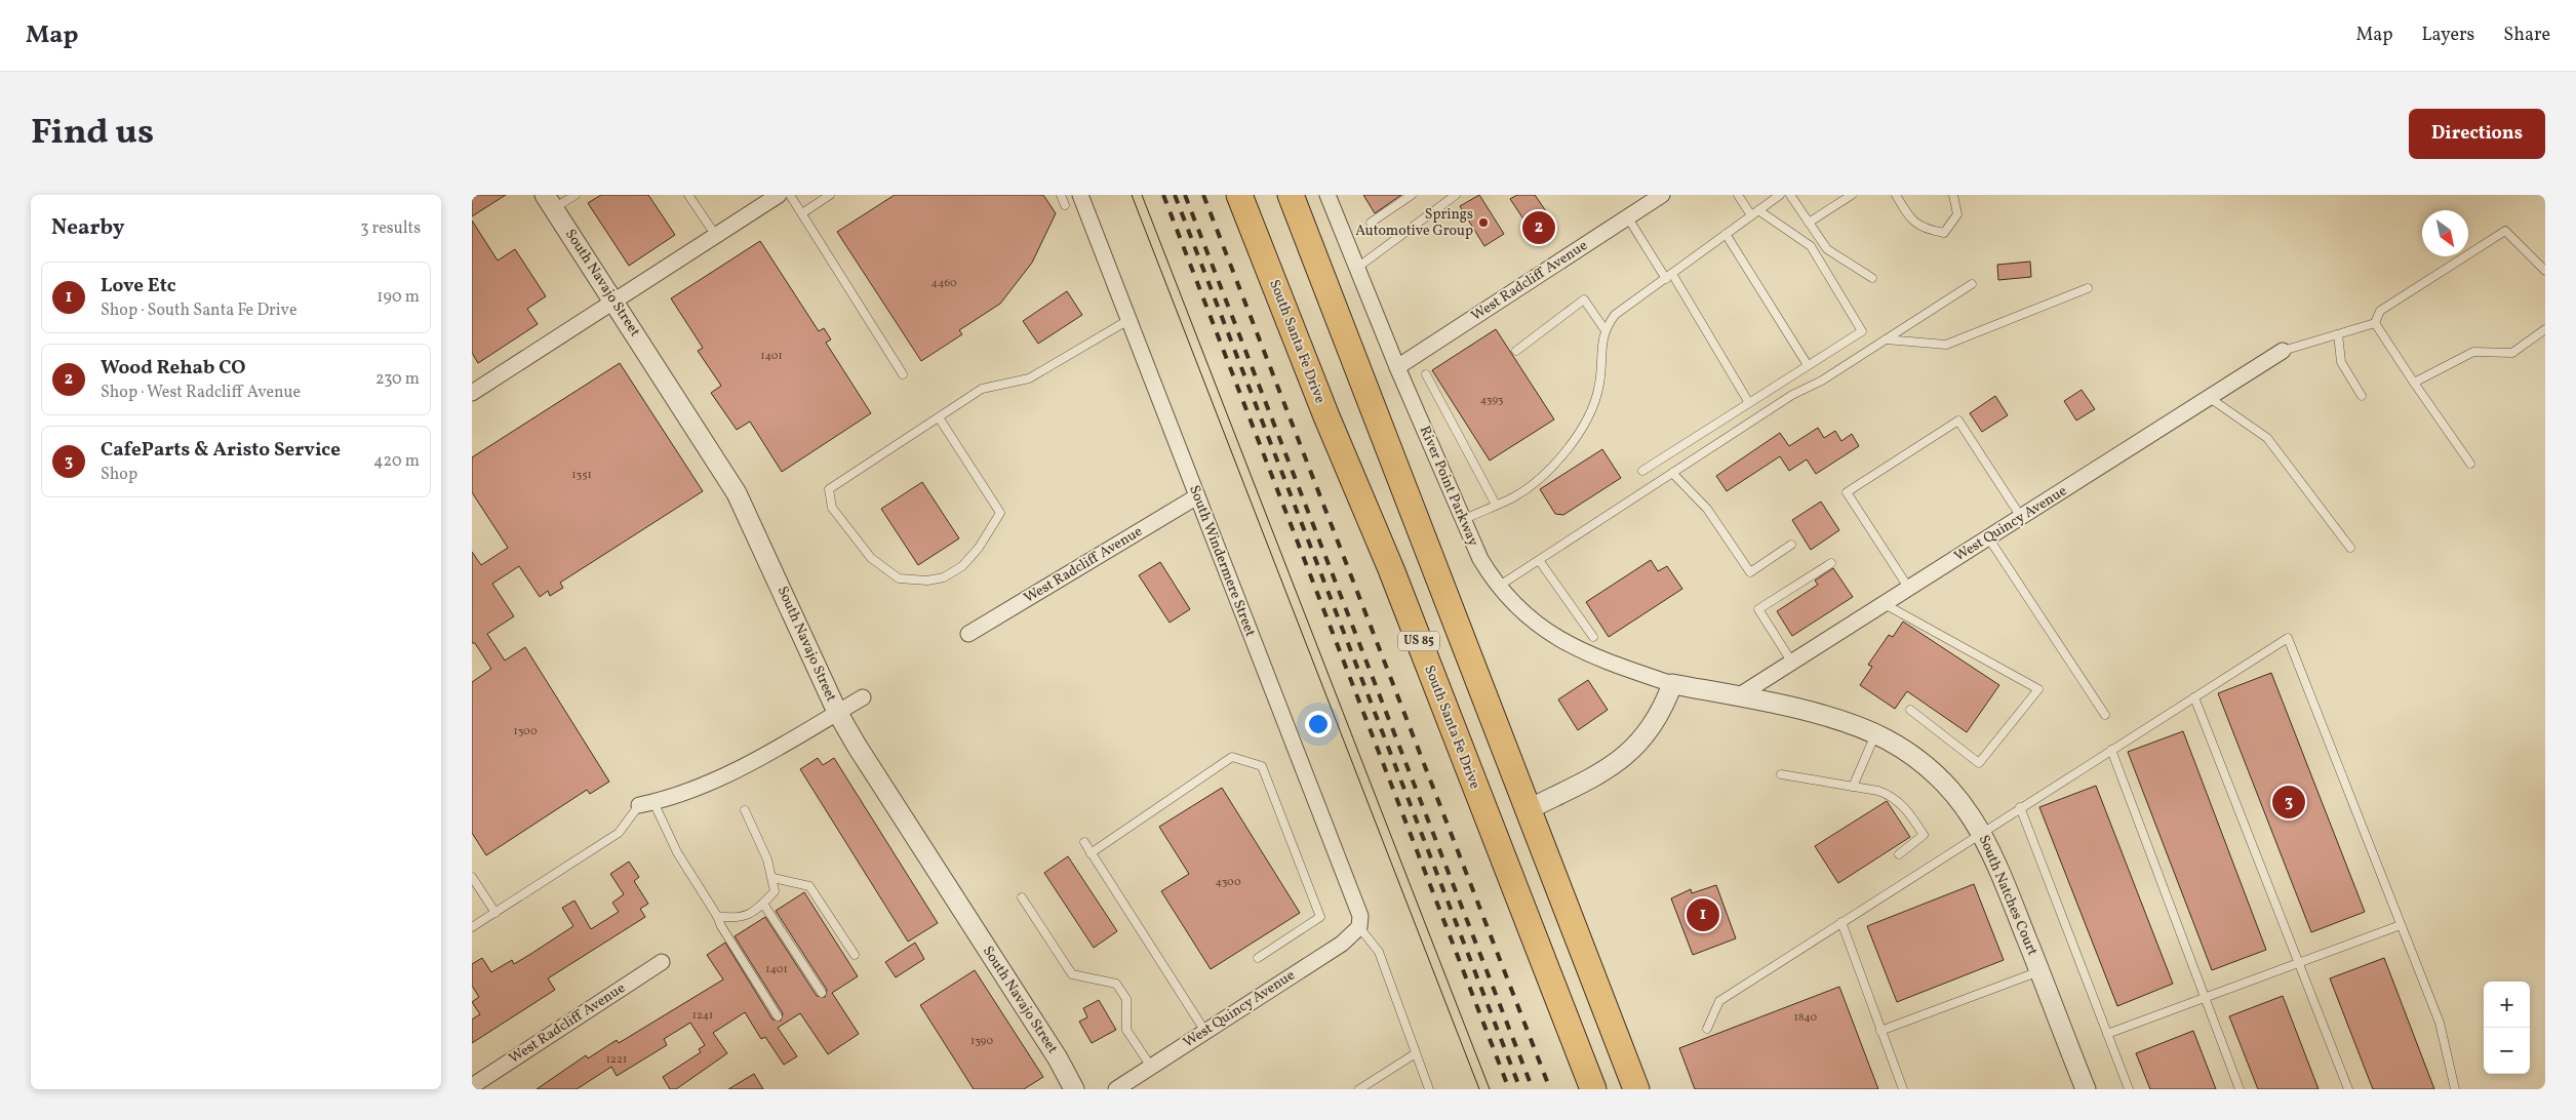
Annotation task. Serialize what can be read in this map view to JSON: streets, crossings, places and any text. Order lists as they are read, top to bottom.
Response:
{
  "streets": {
    "highway": ["South Santa Fe Drive", "US 85"],
    "street": [
      "West Radcliff Avenue",
      "South Navajo Street",
      "River Point Parkway",
      "West Quincy Avenue",
      "South Windermere Street",
      "South Natches Court"
    ]
  },
  "crossings": [
    ["West Radcliff Avenue", "River Point Parkway"],
    ["West Radcliff Avenue", "South Windermere Street"],
    ["River Point Parkway", "South Natches Court"],
    ["West Quincy Avenue", "South Windermere Street"],
    ["West Quincy Avenue", "South Natches Court"]
  ],
  "places": ["Springs Automotive Group"],
  "house_numbers": [
    "4460",
    "1401",
    "4393",
    "1351",
    "1300",
    "4300",
    "1401",
    "1241",
    "1840",
    "1390",
    "1221"
  ],
  "north": "bottom right",
  "page": {
    "header": "Map",
    "nav": ["Map", "Layers", "Share"],
    "title": "Find us",
    "buttons": "Directions",
    "heading": ["Nearby", "3 results"],
    "pins": ["2", "3", "1"],
    "list": [
      {
        "mark": "1",
        "name": "Love Etc",
        "note": "Shop · South Santa Fe Drive",
        "value": "190 m"
      },
      {
        "mark": "2",
        "name": "Wood Rehab CO",
        "note": "Shop · West Radcliff Avenue",
        "value": "230 m"
      },
      {
        "mark": "3",
        "name": "CafeParts & Aristo Service",
        "note": "Shop",
        "value": "420 m"
      }
    ],
    "map_buttons": ["+", "−"]
  }
}
